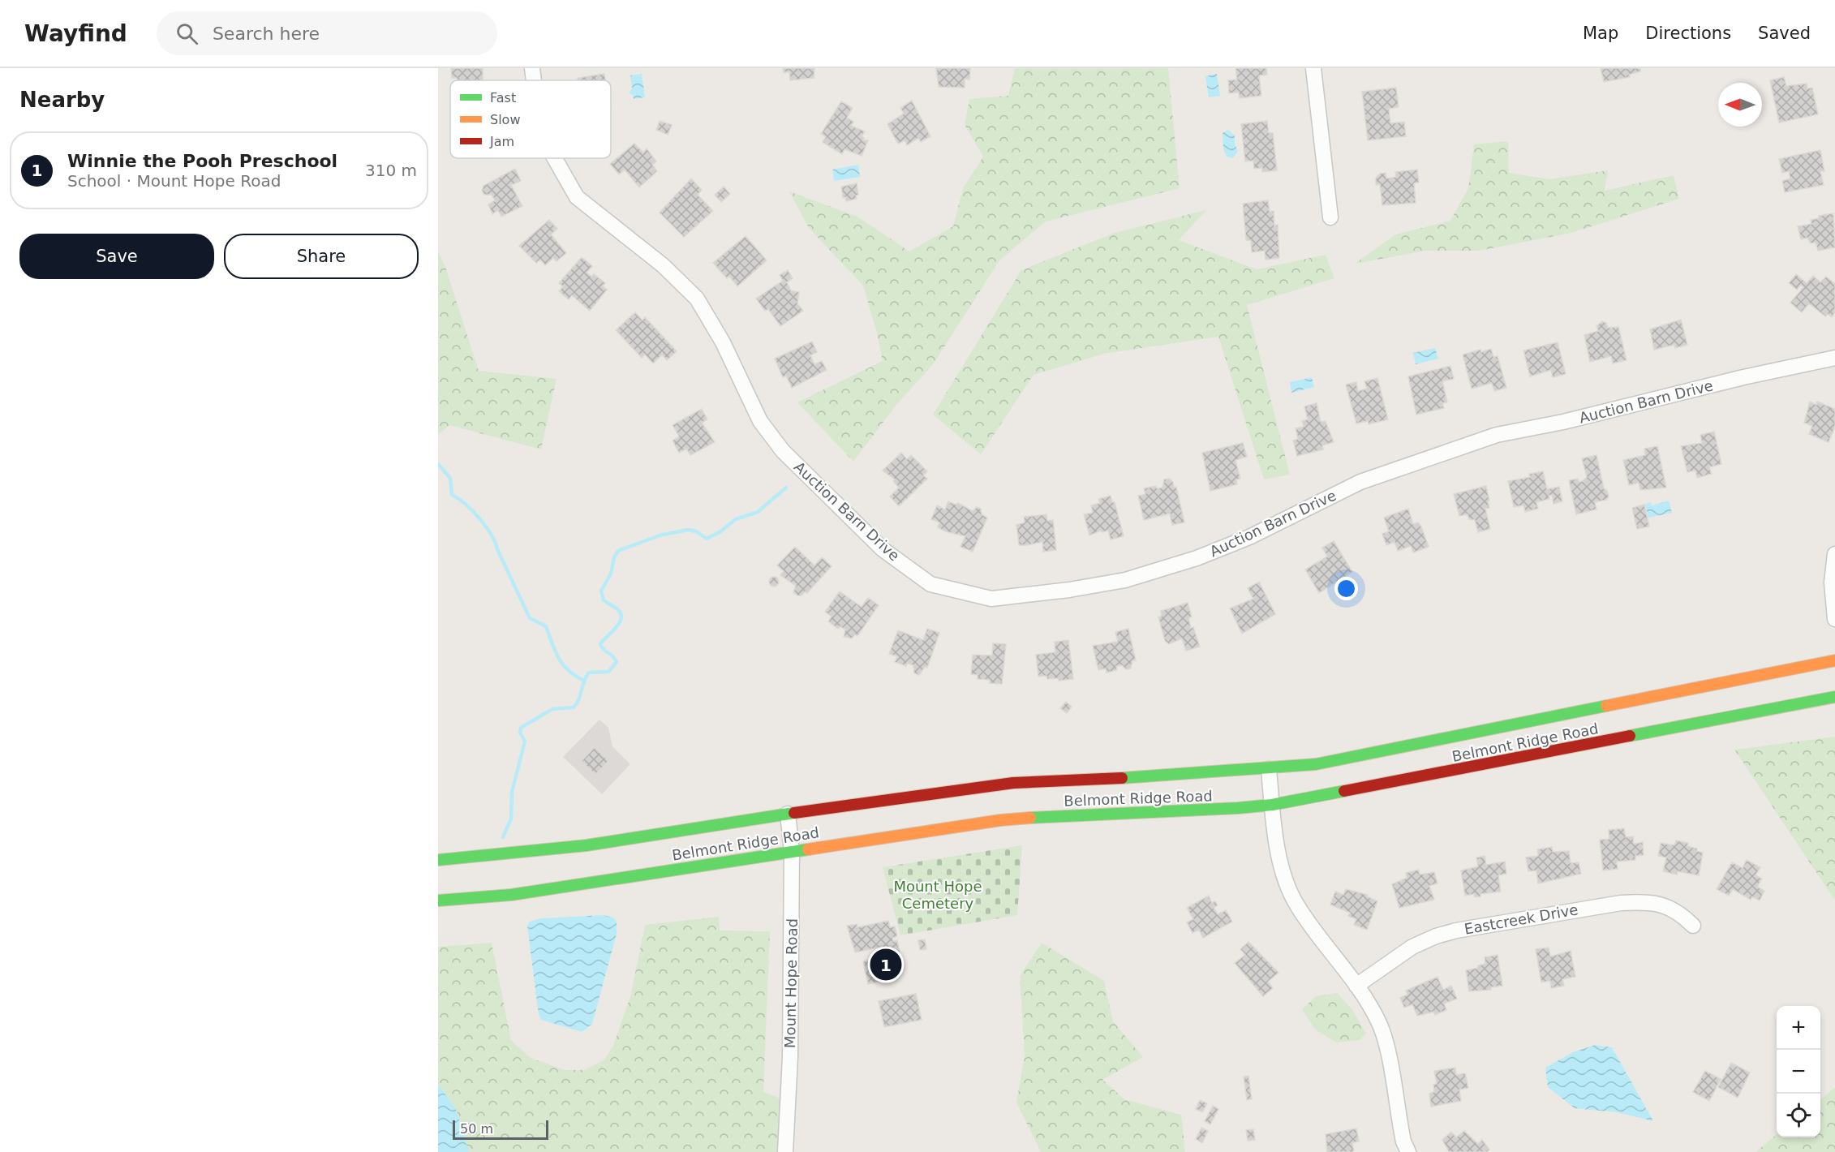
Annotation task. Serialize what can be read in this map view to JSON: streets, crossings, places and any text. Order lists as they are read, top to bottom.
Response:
{
  "streets": {
    "main road": ["Belmont Ridge Road"],
    "street": ["Auction Barn Drive", "Eastcreek Drive", "Mount Hope Road"]
  },
  "crossings": [
    ["Belmont Ridge Road", "Mount Hope Road"]
  ],
  "parks": ["Mount Hope Cemetery"],
  "legend": ["Fast", "Slow", "Jam"],
  "scale_bar": "50 m",
  "north": "left",
  "page": {
    "header": "Wayfind",
    "search": "Search here",
    "nav": ["Map", "Directions", "Saved"],
    "heading": "Nearby",
    "list": [
      {
        "mark": "1",
        "name": "Winnie the Pooh Preschool",
        "note": "School · Mount Hope Road",
        "value": "310 m"
      }
    ],
    "buttons": ["Save", "Share"],
    "pins": "1",
    "map_buttons": ["+", "−"],
    "scale": "50 m"
  }
}
